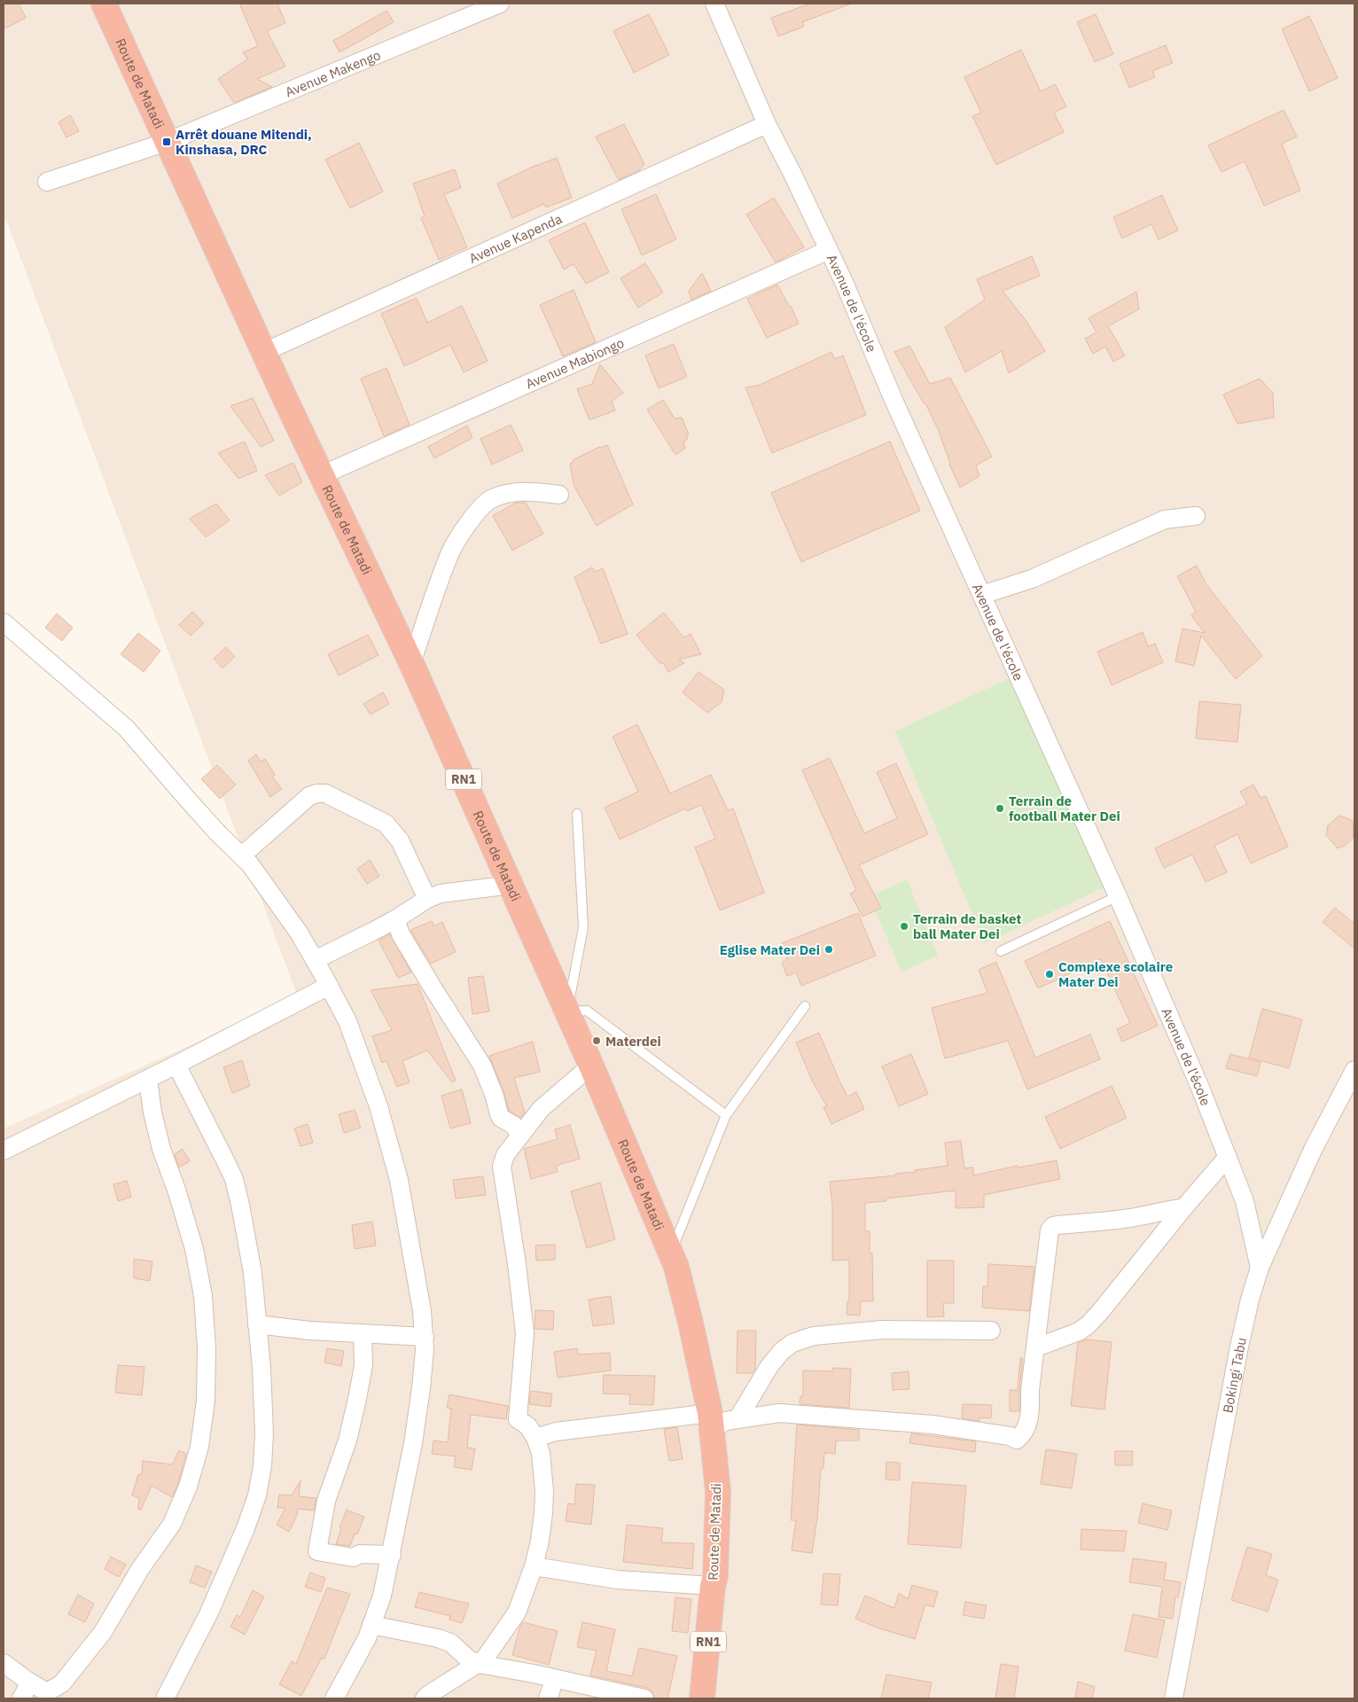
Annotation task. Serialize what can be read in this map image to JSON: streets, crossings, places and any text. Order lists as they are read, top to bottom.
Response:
{
  "streets": {
    "highway": ["Route de Matadi", "RN1"],
    "street": [
      "Avenue Makengo",
      "Avenue Kapenda",
      "Avenue de l'école",
      "Avenue Mabiongo",
      "Bokingi Tabu"
    ]
  },
  "crossings": [
    ["Avenue Makengo", "Route de Matadi"],
    ["Route de Matadi", "Avenue Kapenda"],
    ["Route de Matadi", "Avenue Mabiongo"],
    ["Avenue Kapenda", "Avenue de l'école"],
    ["Avenue de l'école", "Avenue Mabiongo"],
    ["Avenue de l'école", "Bokingi Tabu"]
  ],
  "places": {
    "transit": ["Arrêt douane Mitendi, Kinshasa, DRC"],
    "other": [
      "Terrain de football Mater Dei",
      "Terrain de basket ball Mater Dei",
      "Eglise Mater Dei",
      "Complexe scolaire Mater Dei",
      "Materdei"
    ]
  }
}
